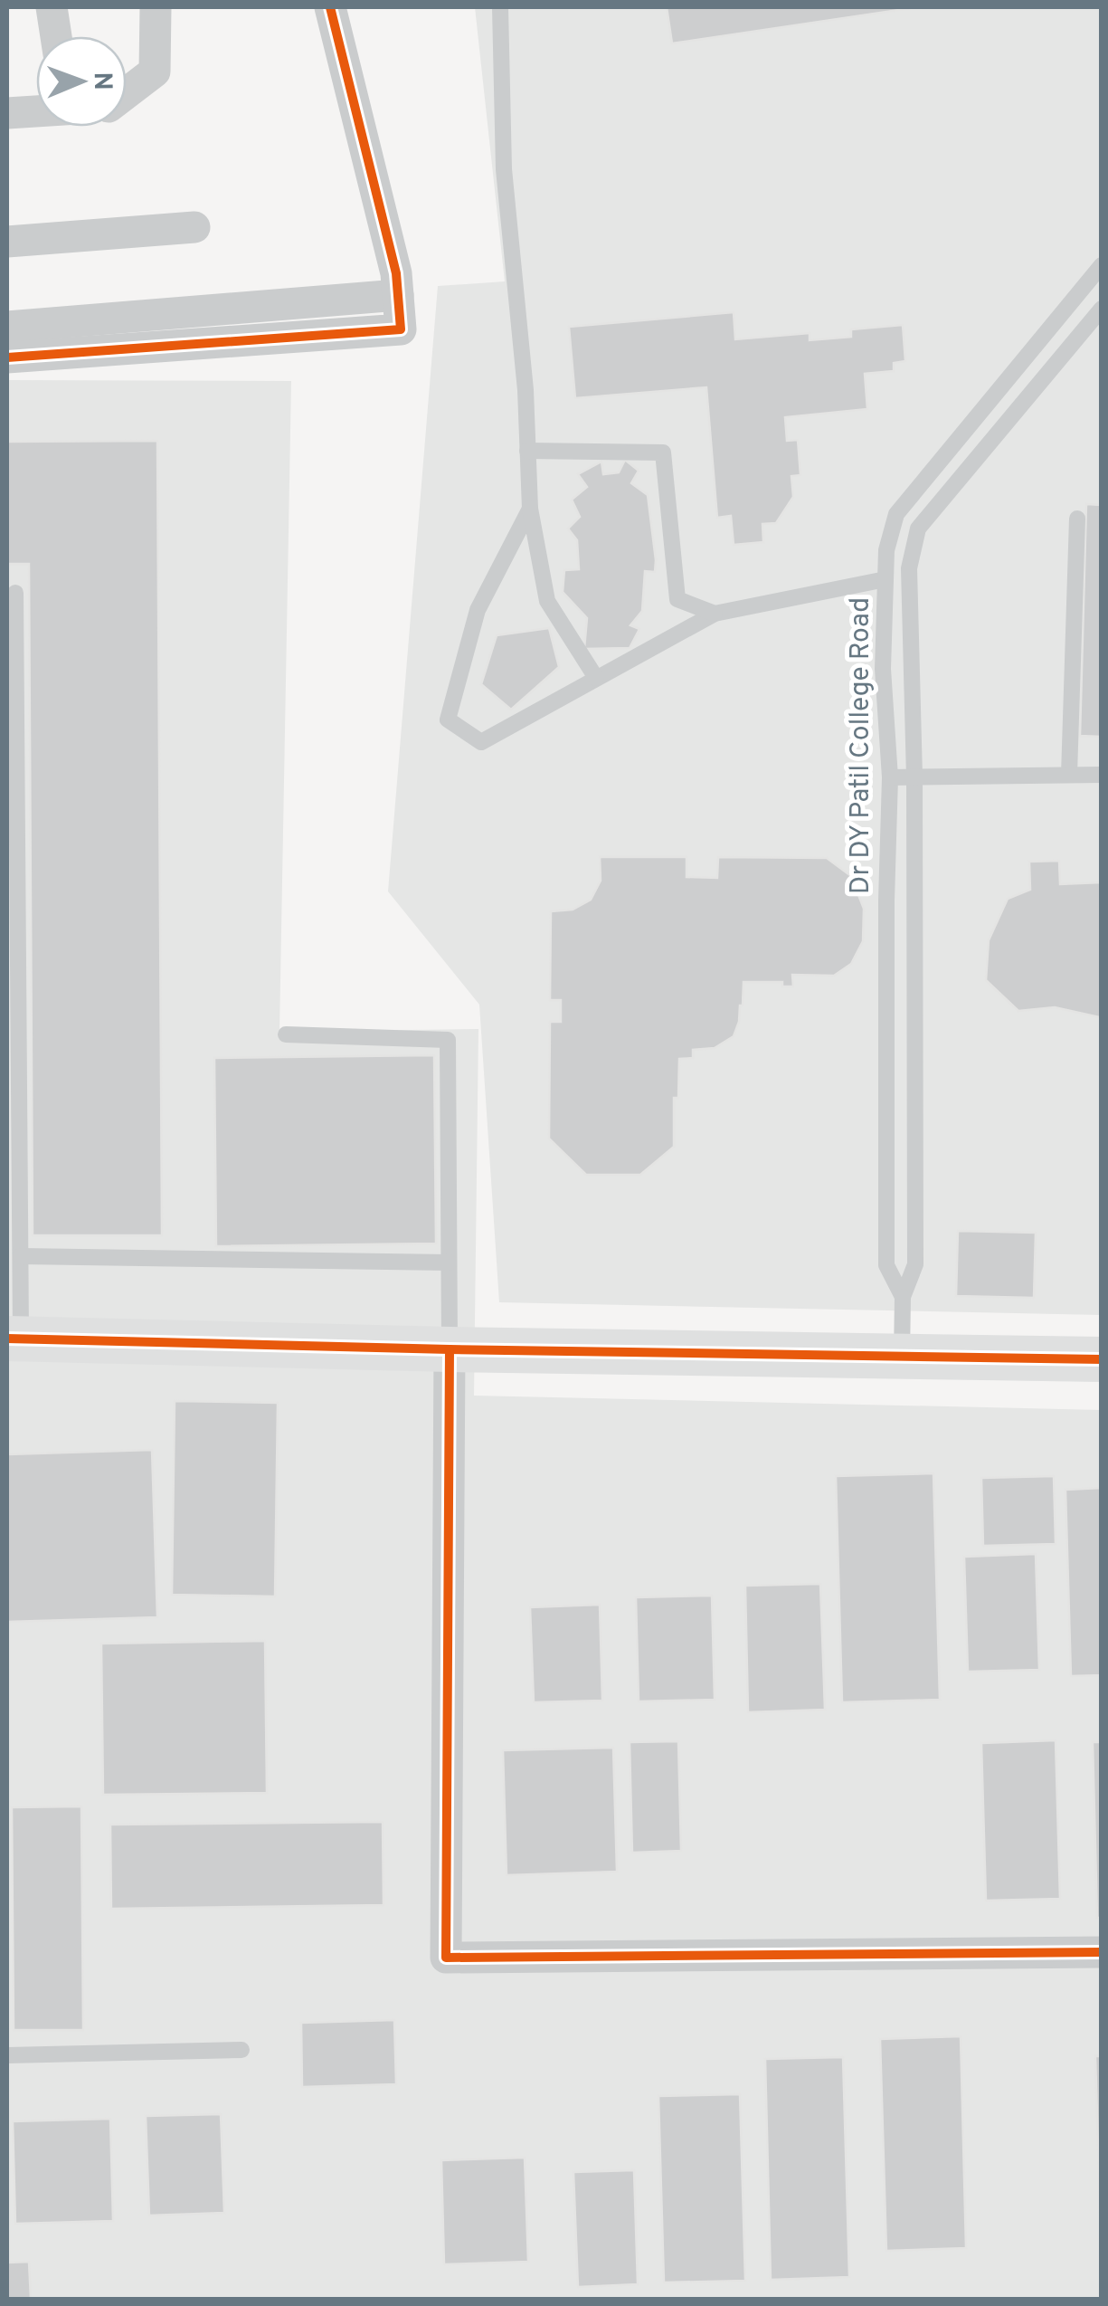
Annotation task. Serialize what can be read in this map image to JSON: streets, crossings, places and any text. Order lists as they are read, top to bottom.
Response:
{
  "streets": {
    "lane": ["Dr DY Patil College Road"]
  },
  "north": "right"
}
